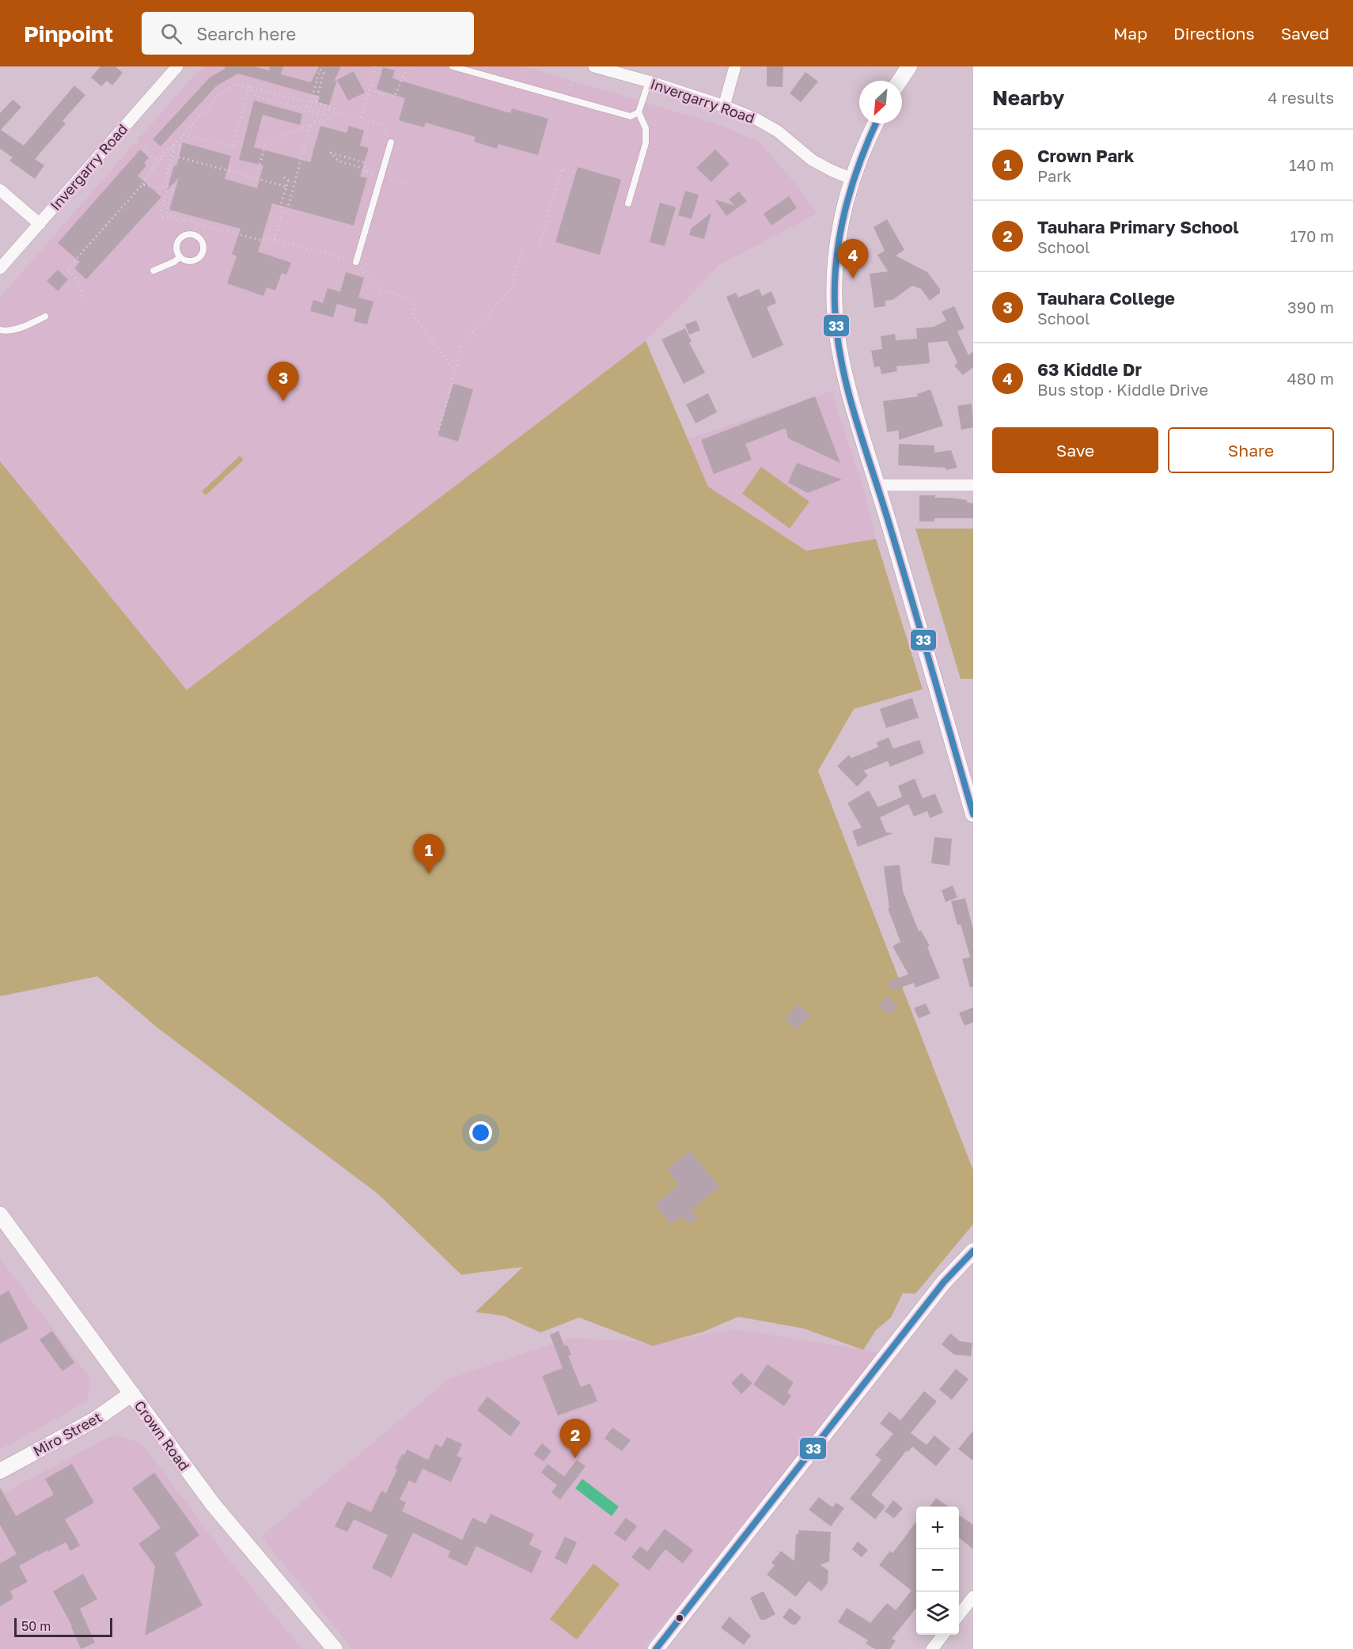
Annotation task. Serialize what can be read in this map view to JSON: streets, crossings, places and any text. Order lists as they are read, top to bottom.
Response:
{
  "streets": {
    "street": ["Invergarry Road", "Miro Street", "Crown Road"]
  },
  "crossings": [
    ["Miro Street", "Crown Road"]
  ],
  "lines": ["transit line 33"],
  "scale_bar": "50 m",
  "north": "bottom left",
  "page": {
    "header": "Pinpoint",
    "search": "Search here",
    "nav": ["Map", "Directions", "Saved"],
    "heading": ["Nearby", "4 results"],
    "list": [
      {
        "mark": "1",
        "name": "Crown Park",
        "note": "Park",
        "value": "140 m"
      },
      {
        "mark": "2",
        "name": "Tauhara Primary School",
        "note": "School",
        "value": "170 m"
      },
      {
        "mark": "3",
        "name": "Tauhara College",
        "note": "School",
        "value": "390 m"
      },
      {
        "mark": "4",
        "name": "63 Kiddle Dr",
        "note": "Bus stop · Kiddle Drive",
        "value": "480 m"
      }
    ],
    "pins": [
      "4",
      "3",
      "1",
      "2"
    ],
    "buttons": ["Save", "Share"],
    "map_buttons": ["+", "−"],
    "scale": "50 m"
  }
}
